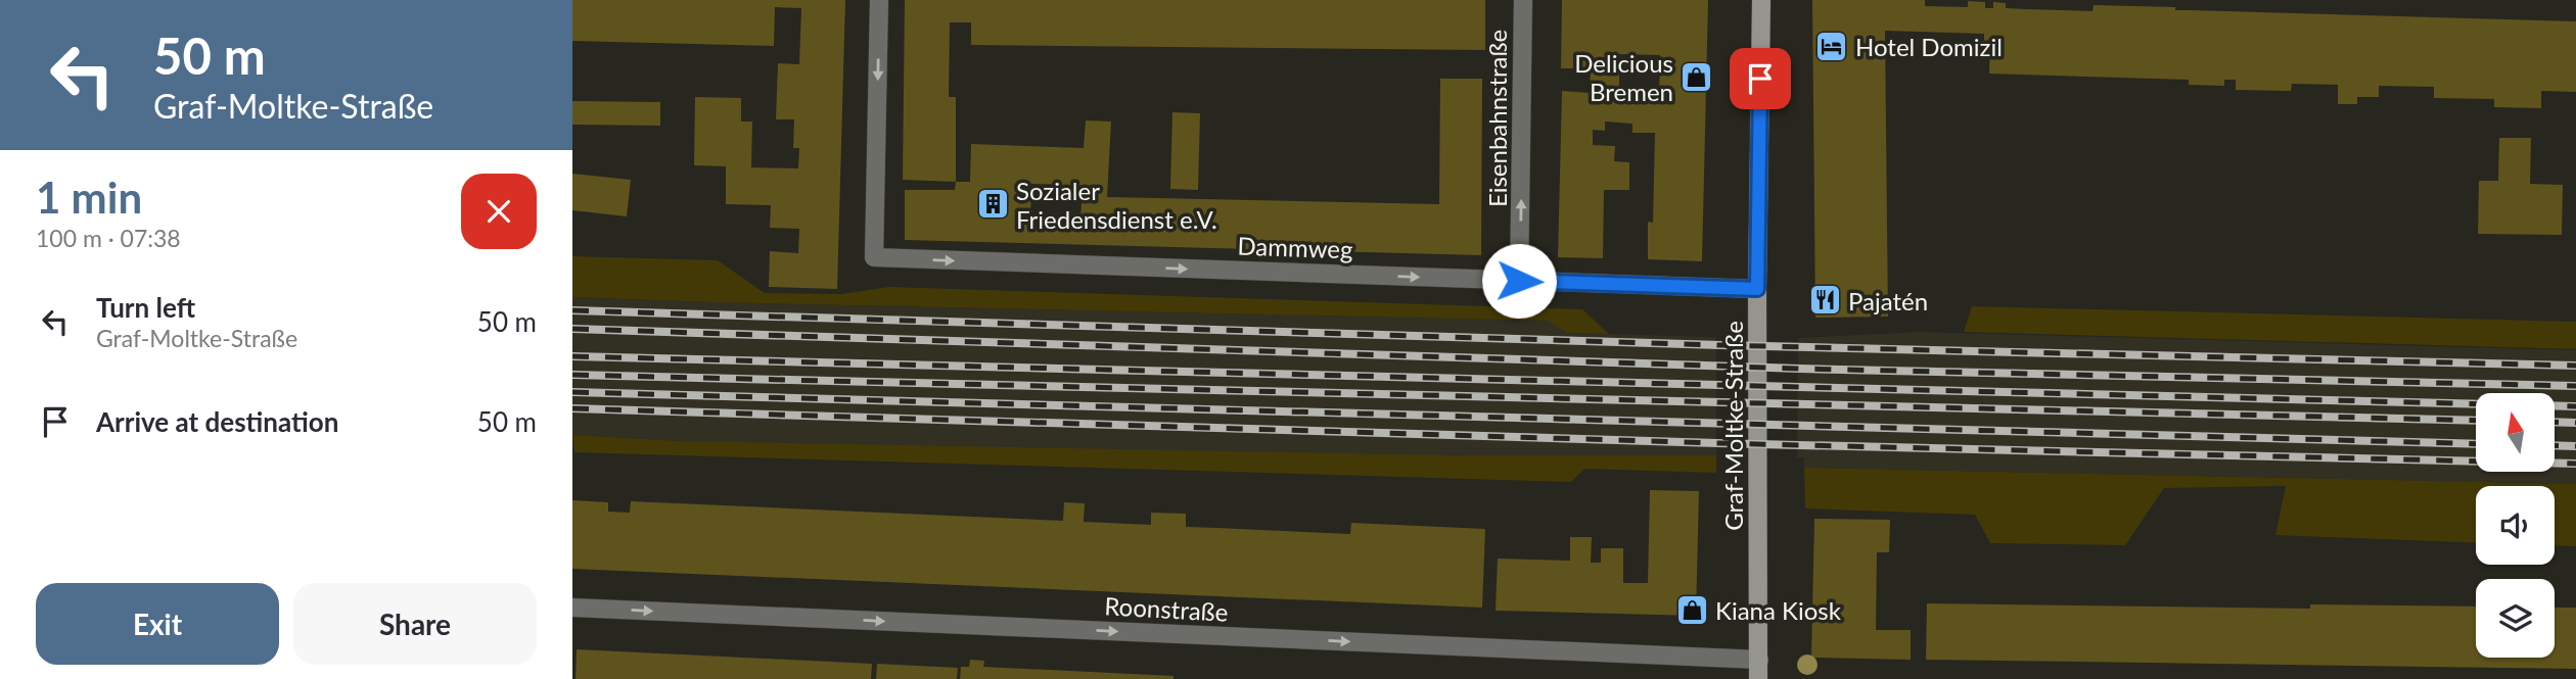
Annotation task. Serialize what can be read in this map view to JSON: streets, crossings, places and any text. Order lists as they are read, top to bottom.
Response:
{
  "streets": {
    "main road": ["Graf-Moltke-Straße"],
    "street": ["Eisenbahnstraße", "Dammweg", "Roonstraße"]
  },
  "crossings": [
    ["Eisenbahnstraße", "Dammweg"],
    ["Dammweg", "Graf-Moltke-Straße"],
    ["Graf-Moltke-Straße", "Roonstraße"]
  ],
  "one_way": ["Eisenbahnstraße", "Roonstraße"],
  "places": {
    "hotel": ["Hotel Domizil"],
    "shop": ["Delicious Bremen", "Kiana Kiosk"],
    "building": ["Sozialer Friedensdienst e.V."],
    "restaurant": ["Pajatén"]
  },
  "north": "top",
  "page": {
    "turn": ["50 m", "Graf-Moltke-Straße"],
    "heading": ["1 min", "100 m · 07:38"],
    "list": [
      {
        "name": "Turn left",
        "note": "Graf-Moltke-Straße",
        "value": "50 m"
      },
      {
        "name": "Arrive at destination",
        "value": "50 m"
      }
    ],
    "buttons": ["Exit", "Share"]
  }
}
